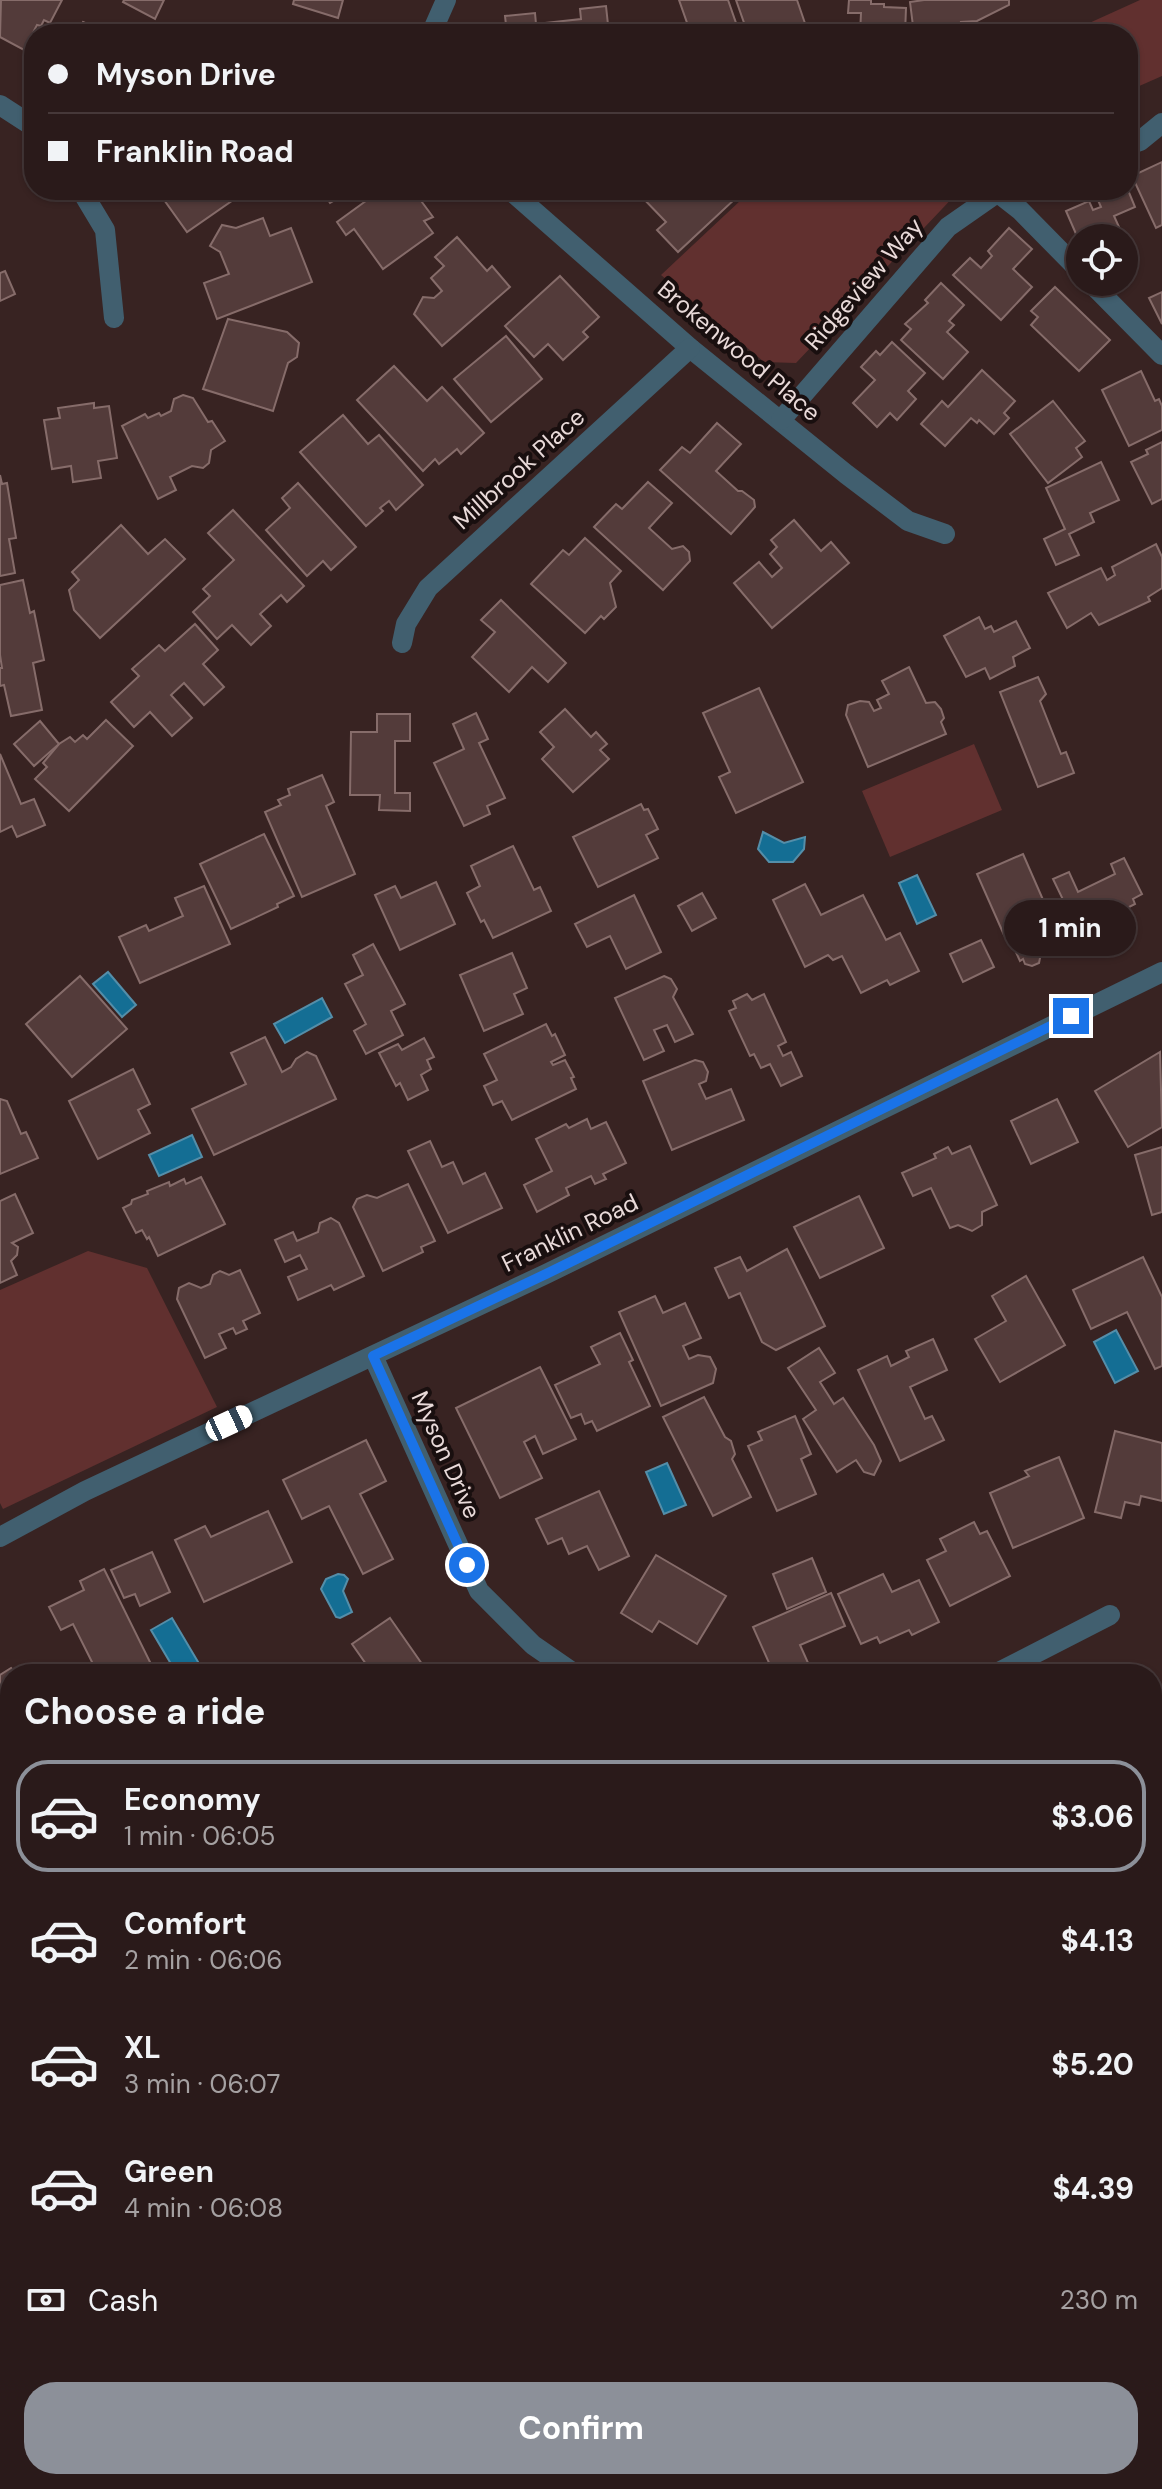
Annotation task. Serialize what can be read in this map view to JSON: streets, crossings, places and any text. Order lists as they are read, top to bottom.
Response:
{
  "streets": {
    "street": [
      "Ridgeview Way",
      "Brokenwood Place",
      "Millbrook Place",
      "Franklin Road",
      "Myson Drive"
    ]
  },
  "crossings": [
    ["Ridgeview Way", "Brokenwood Place"],
    ["Brokenwood Place", "Millbrook Place"],
    ["Franklin Road", "Myson Drive"]
  ],
  "page": {
    "banner": ["Myson Drive", "Franklin Road"],
    "bubble": "1 min",
    "heading": "Choose a ride",
    "list": [
      {
        "name": "Economy",
        "note": "1 min · 06:05",
        "value": "$3.06"
      },
      {
        "name": "Comfort",
        "note": "2 min · 06:06",
        "value": "$4.13"
      },
      {
        "name": "XL",
        "note": "3 min · 06:07",
        "value": "$5.20"
      },
      {
        "name": "Green",
        "note": "4 min · 06:08",
        "value": "$4.39"
      }
    ],
    "pay": ["Cash", "230 m"],
    "buttons": "Confirm"
  }
}
